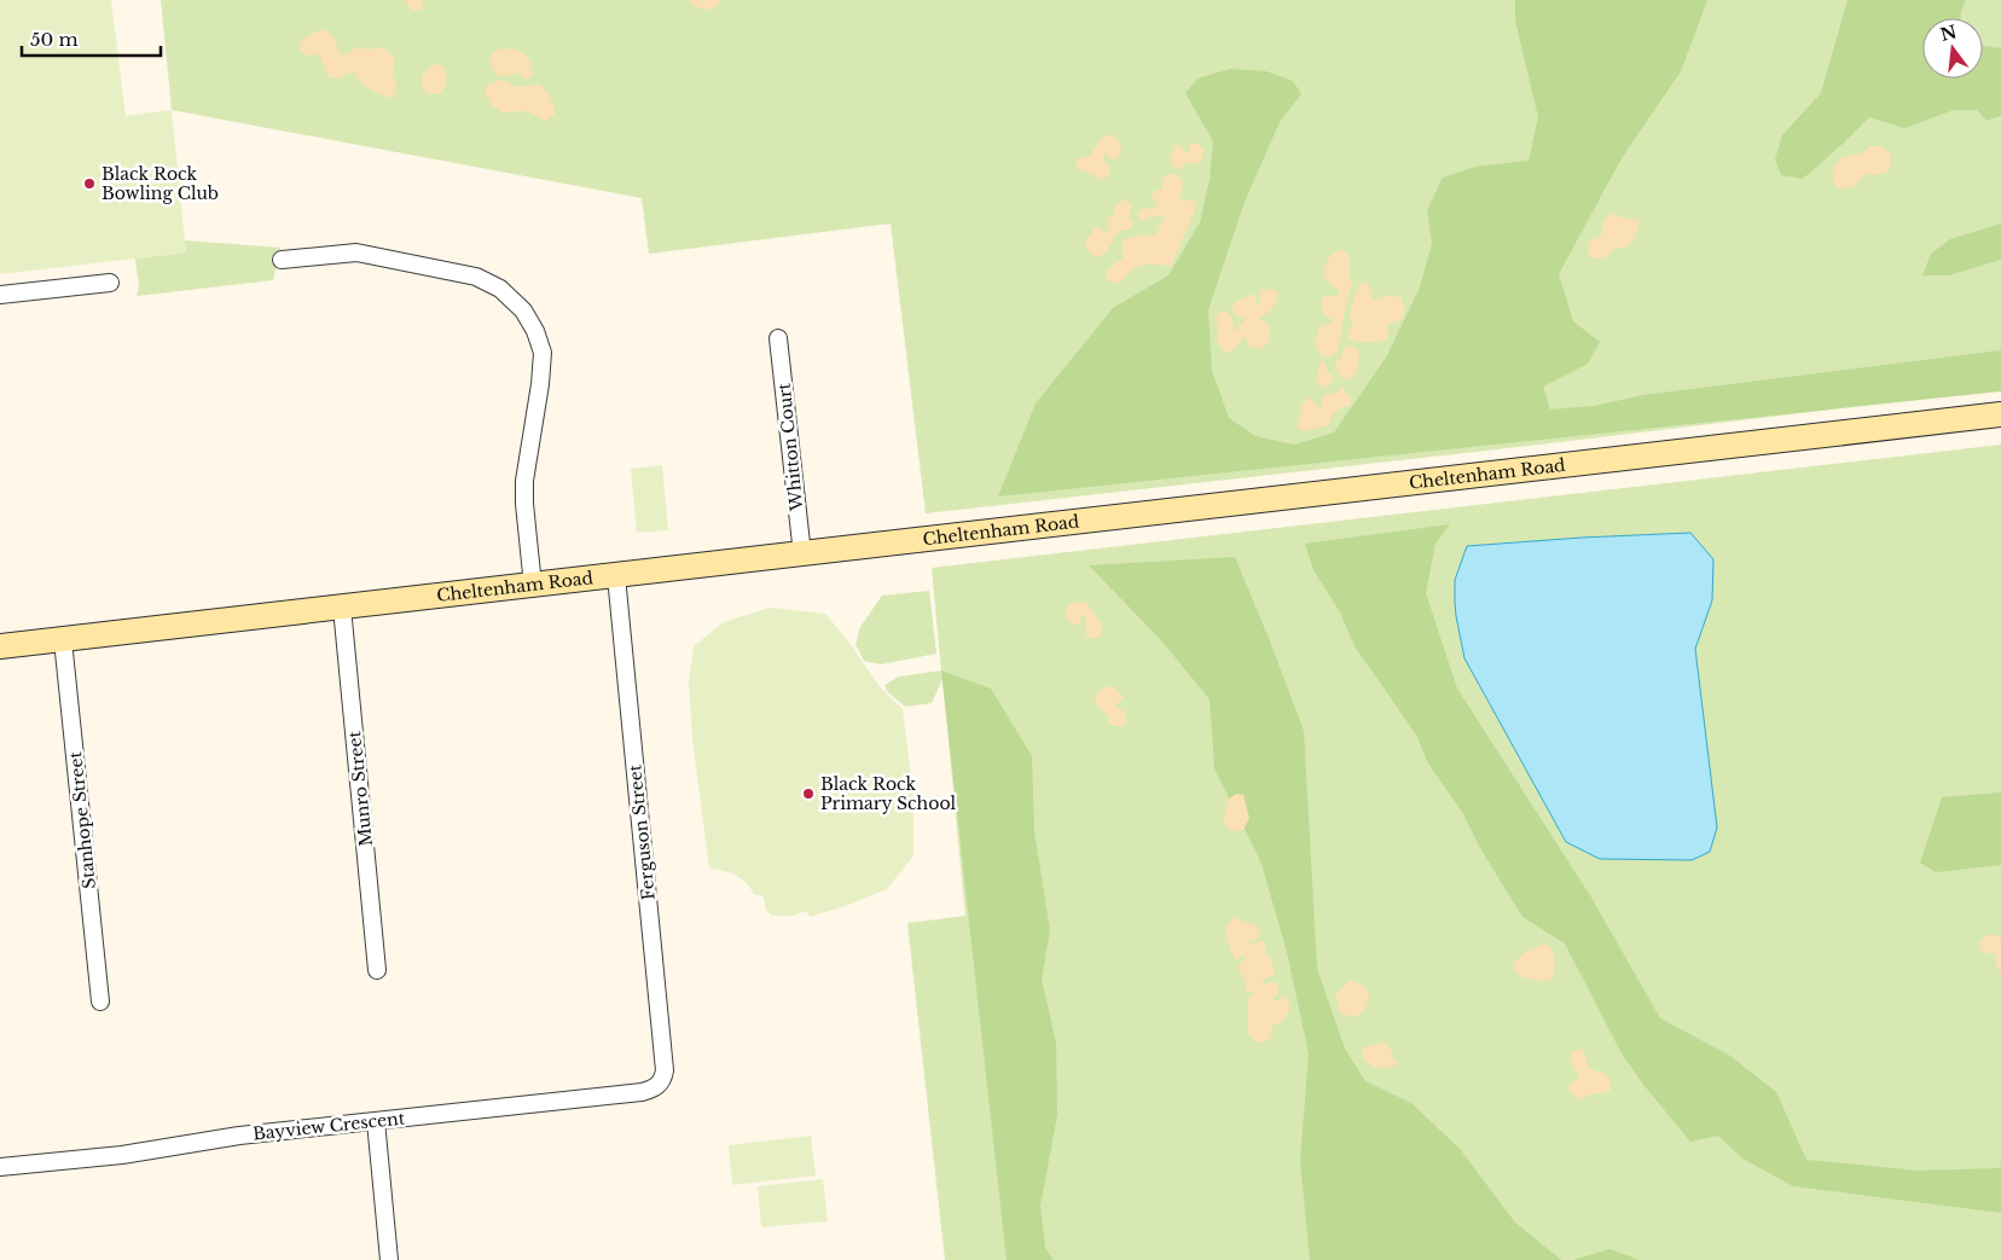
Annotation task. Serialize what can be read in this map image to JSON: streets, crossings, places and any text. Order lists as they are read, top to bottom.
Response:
{
  "streets": {
    "street": [
      "Whitton Court",
      "Cheltenham Road",
      "Munro Street",
      "Stanhope Street",
      "Ferguson Street",
      "Bayview Crescent"
    ]
  },
  "crossings": [
    ["Whitton Court", "Cheltenham Road"],
    ["Cheltenham Road", "Munro Street"],
    ["Cheltenham Road", "Stanhope Street"],
    ["Cheltenham Road", "Ferguson Street"],
    ["Ferguson Street", "Bayview Crescent"]
  ],
  "places": ["Black Rock Bowling Club", "Black Rock Primary School"],
  "scale_bar": "50 m",
  "north": "top"
}
